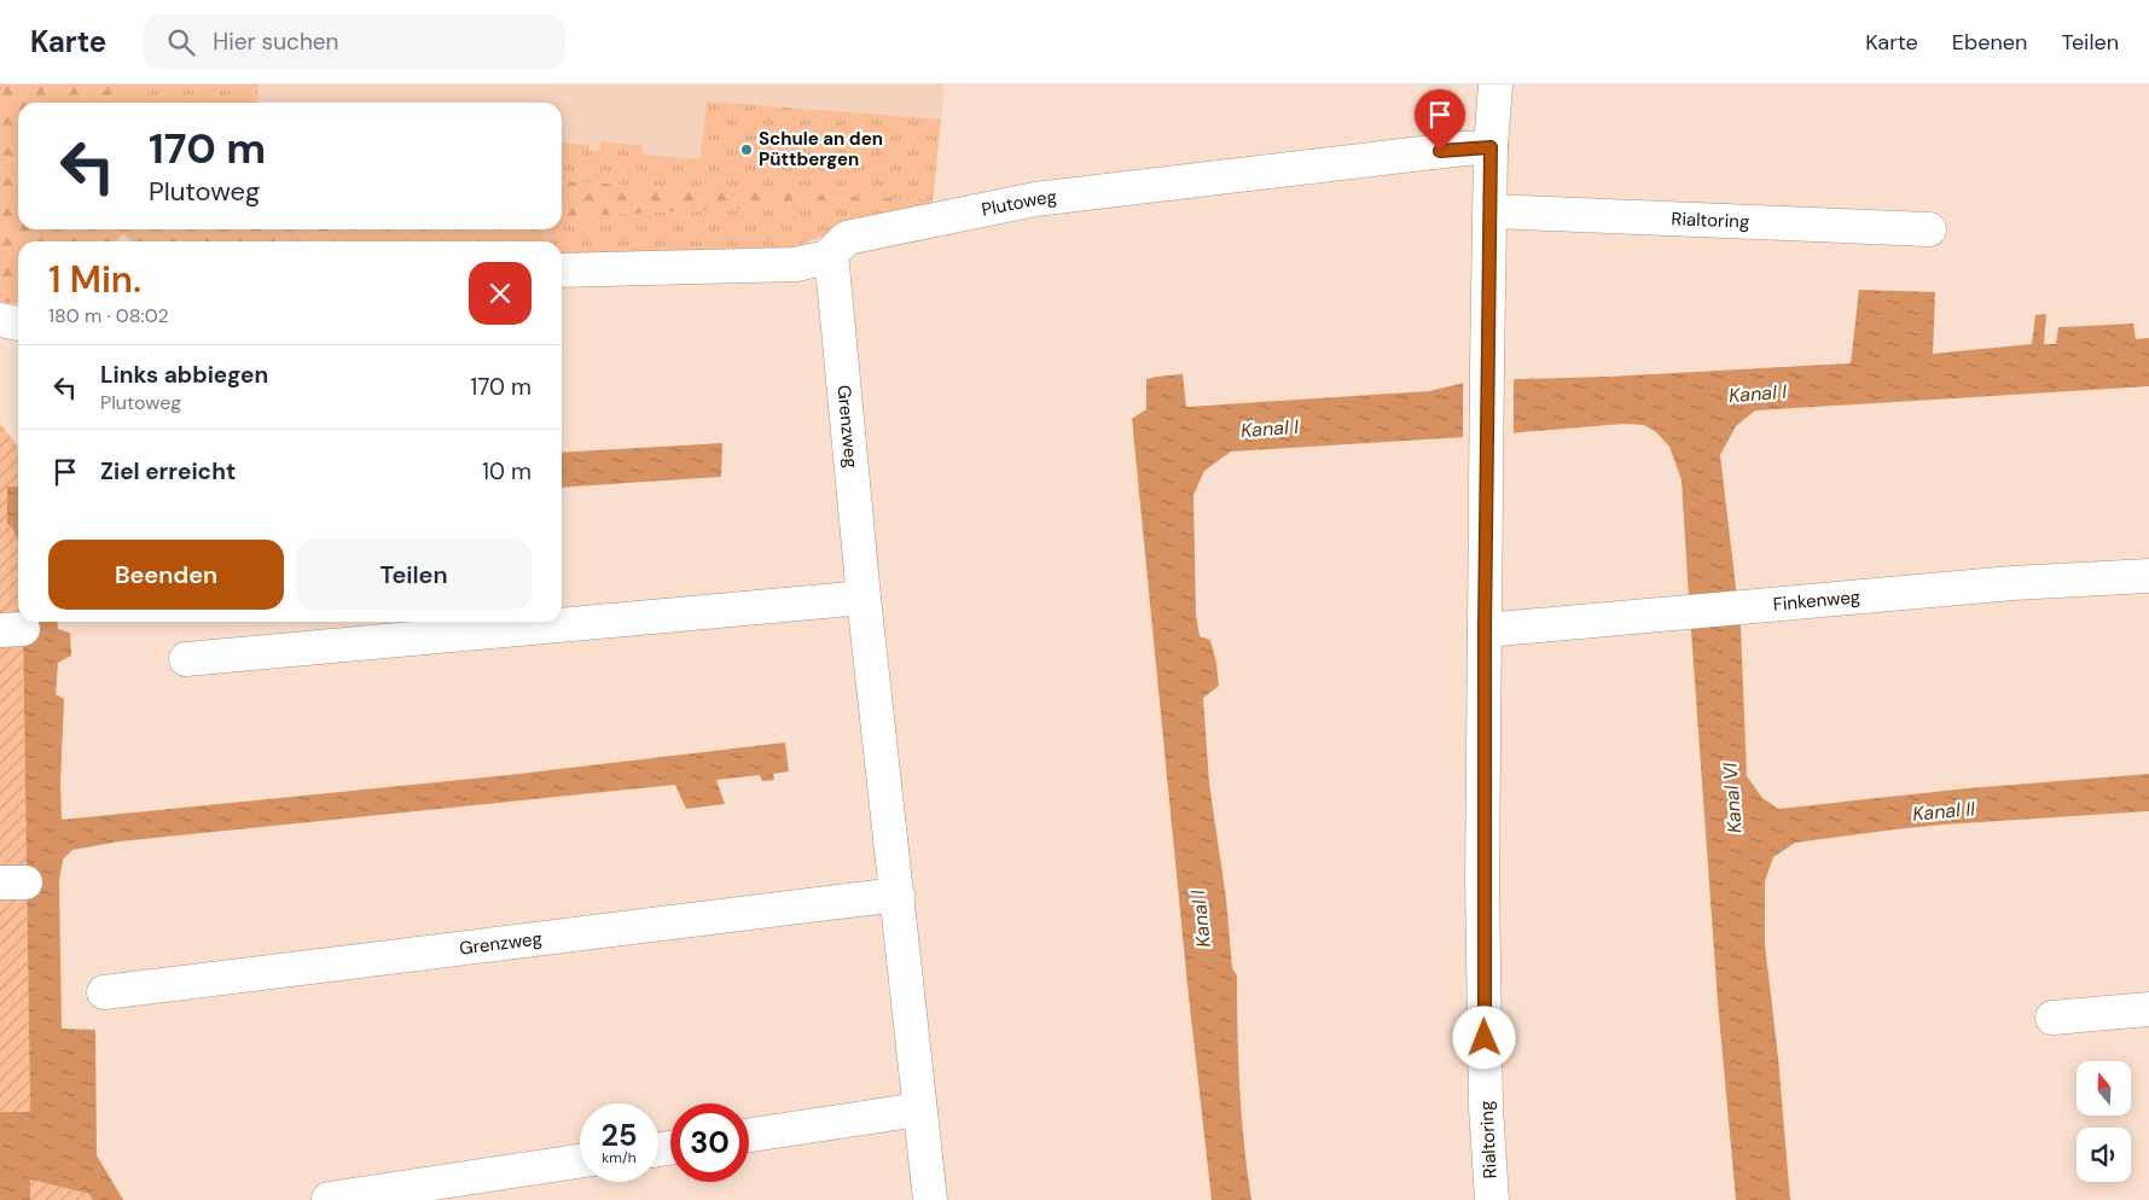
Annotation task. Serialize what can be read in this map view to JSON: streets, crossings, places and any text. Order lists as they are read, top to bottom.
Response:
{
  "streets": {
    "street": [
      "Plutoweg",
      "Rialtoring",
      "Grenzweg",
      "Finkenweg"
    ]
  },
  "crossings": [
    ["Plutoweg", "Rialtoring"],
    ["Plutoweg", "Grenzweg"],
    ["Rialtoring", "Finkenweg"]
  ],
  "water": ["Kanal I", "Kanal VI", "Kanal II"],
  "places": ["Schule an den Püttbergen"],
  "north": "top",
  "page": {
    "header": "Karte",
    "search": "Hier suchen",
    "nav": ["Karte", "Ebenen", "Teilen"],
    "turn": ["170 m", "Plutoweg"],
    "heading": ["1 Min.", "180 m · 08:02"],
    "list": [
      {
        "name": "Links abbiegen",
        "note": "Plutoweg",
        "value": "170 m"
      },
      {
        "name": "Ziel erreicht",
        "value": "10 m"
      }
    ],
    "buttons": ["Beenden", "Teilen"],
    "speed": "25 km/h",
    "limit": "30"
  }
}
